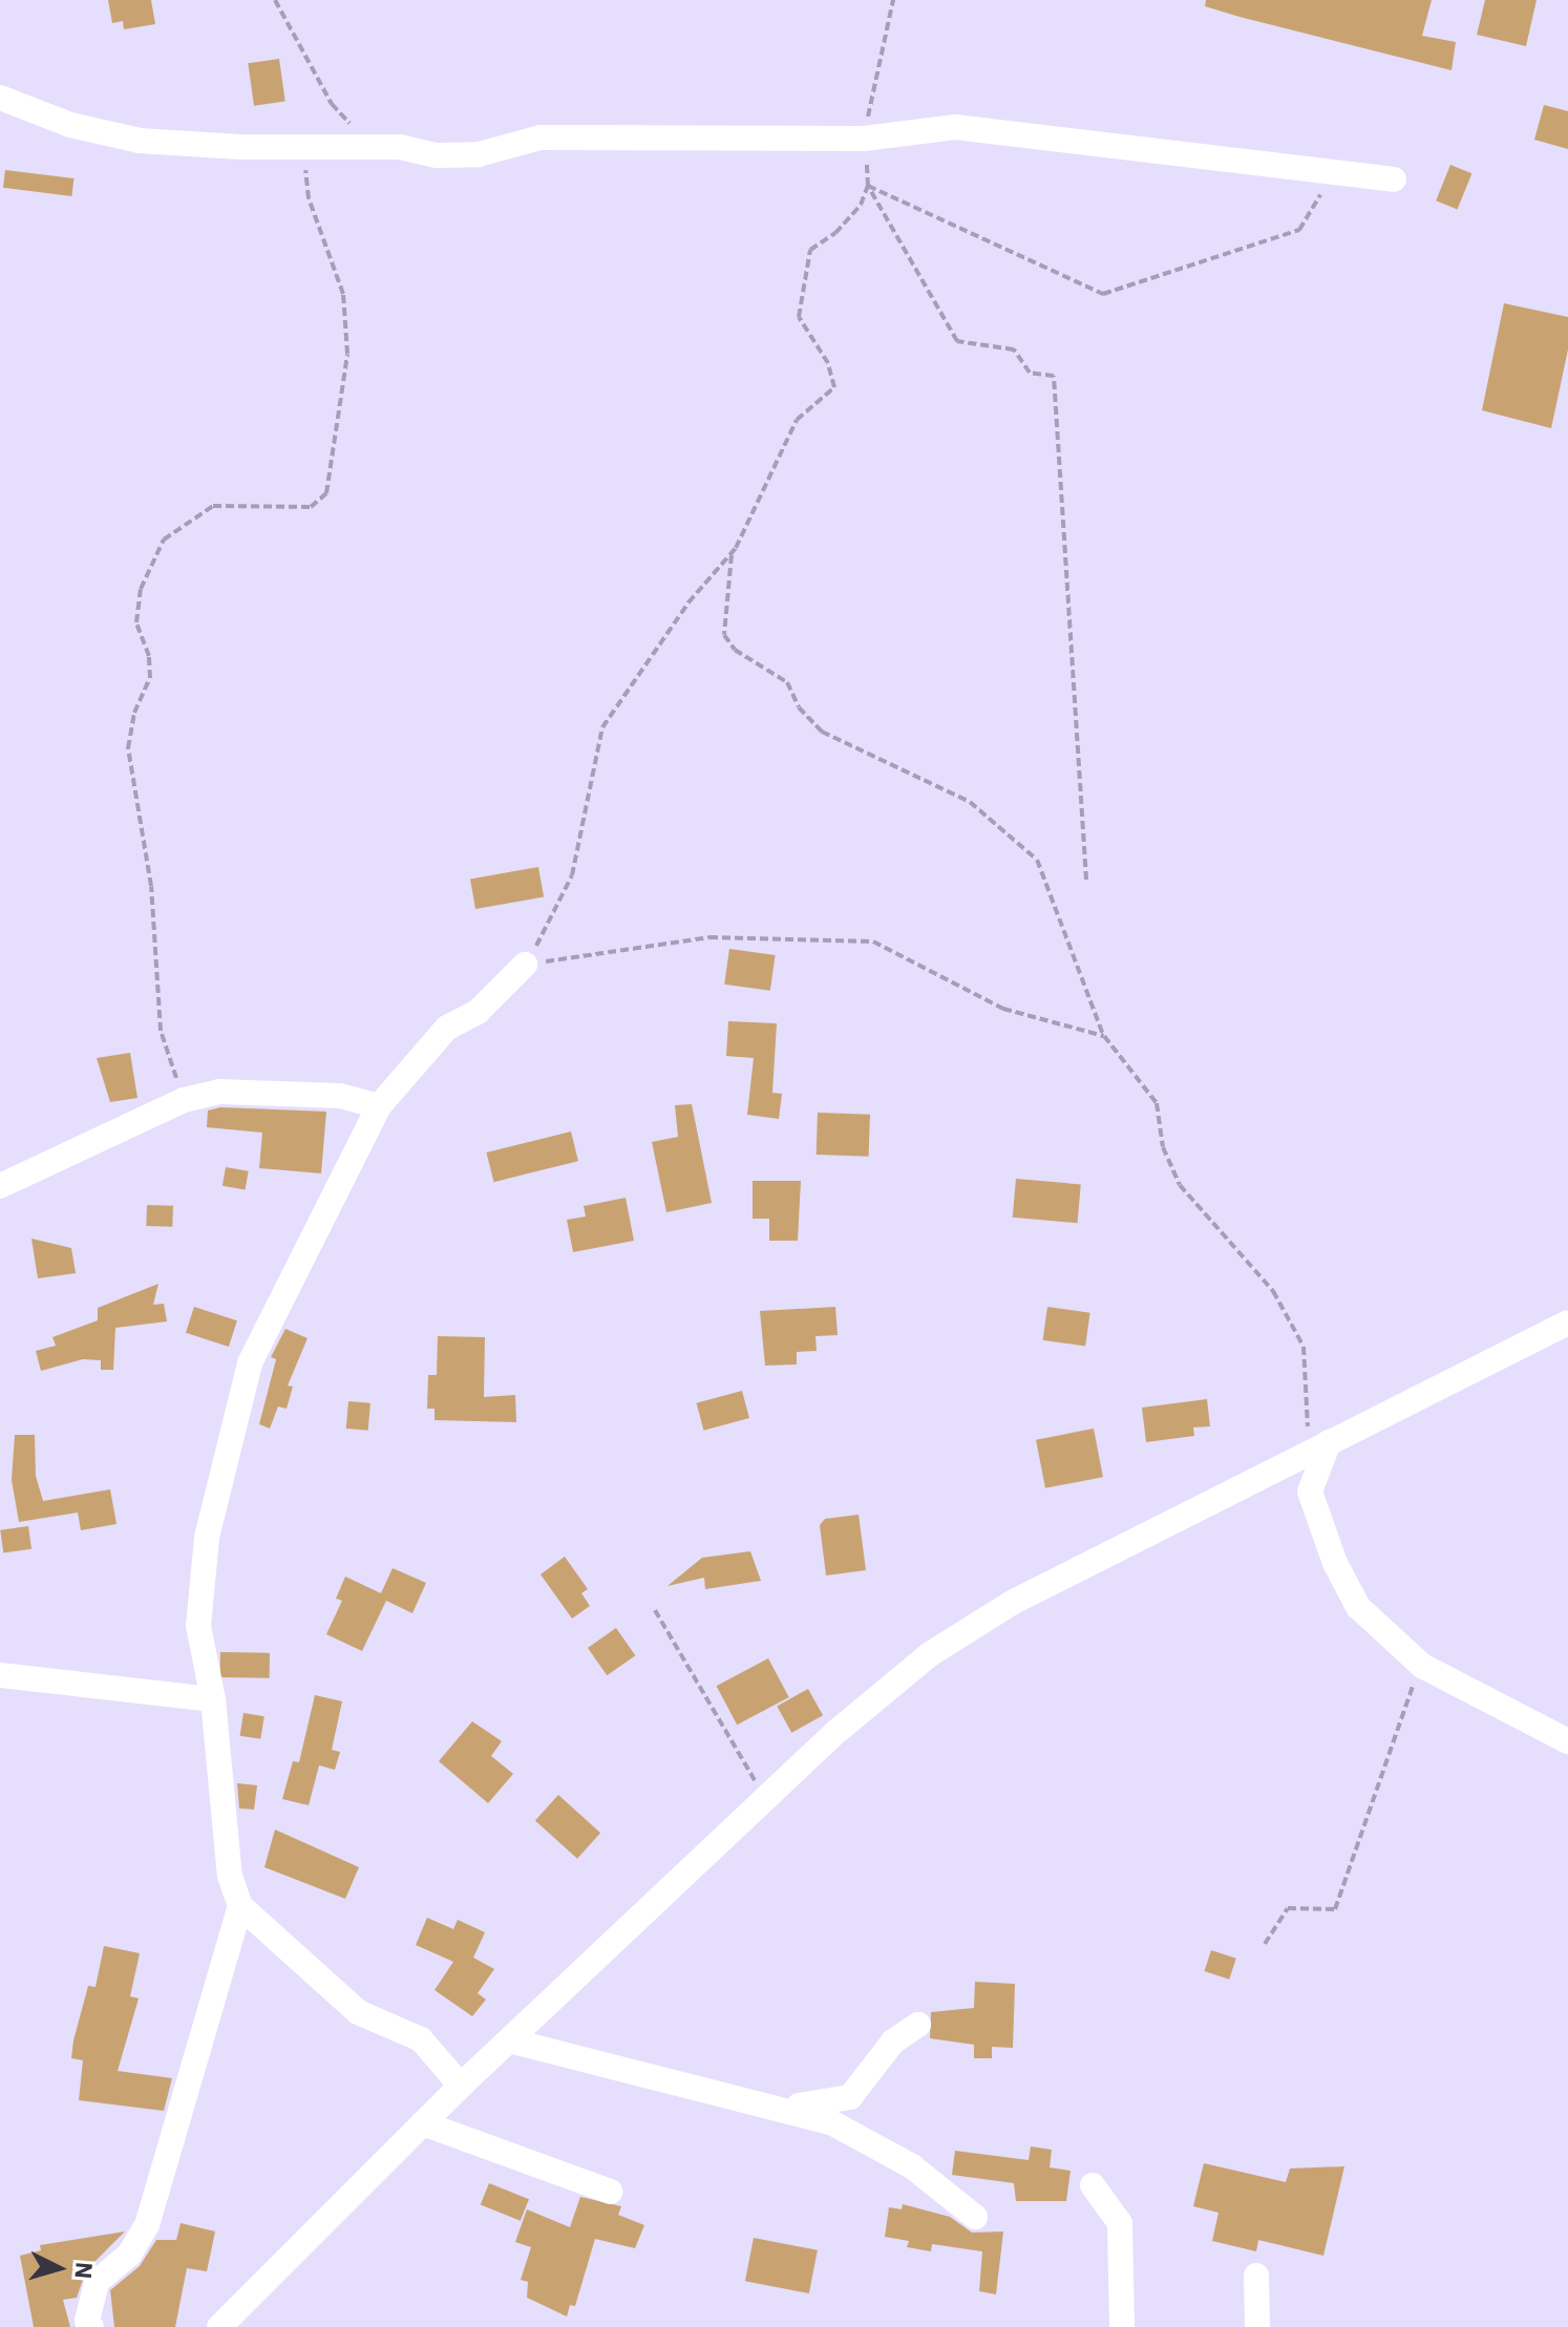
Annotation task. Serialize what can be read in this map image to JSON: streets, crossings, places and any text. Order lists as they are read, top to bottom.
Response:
{
  "north": "right"
}
